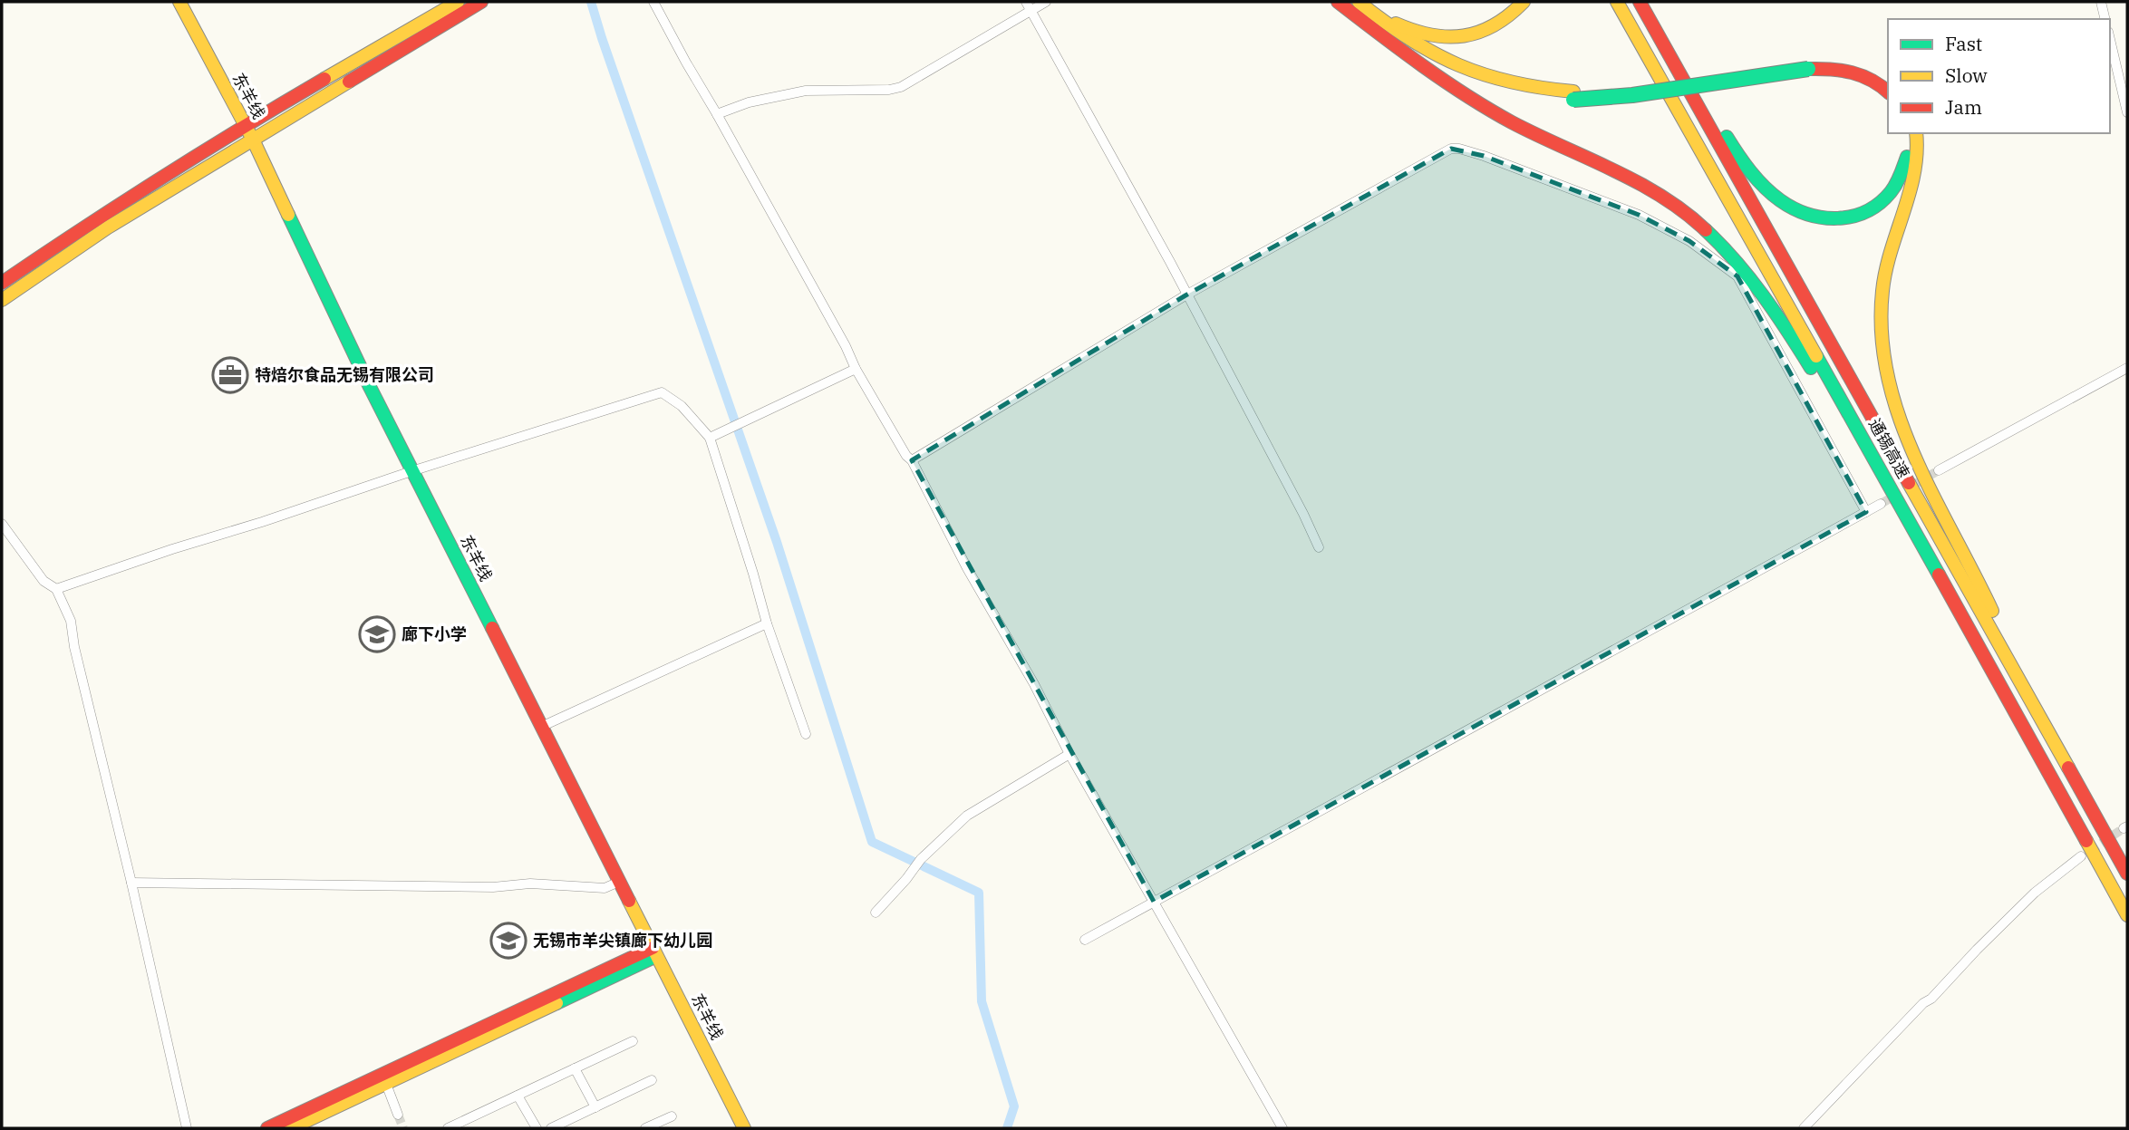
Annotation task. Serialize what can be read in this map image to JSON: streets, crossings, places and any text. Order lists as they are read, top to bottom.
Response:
{
  "streets": {
    "main road": ["东羊线", "通锡高速"]
  },
  "places": {
    "office": ["特焙尔食品无锡有限公司"],
    "school or university": ["廊下小学", "无锡市羊尖镇廊下幼儿园"]
  },
  "legend": ["Fast", "Slow", "Jam"]
}
